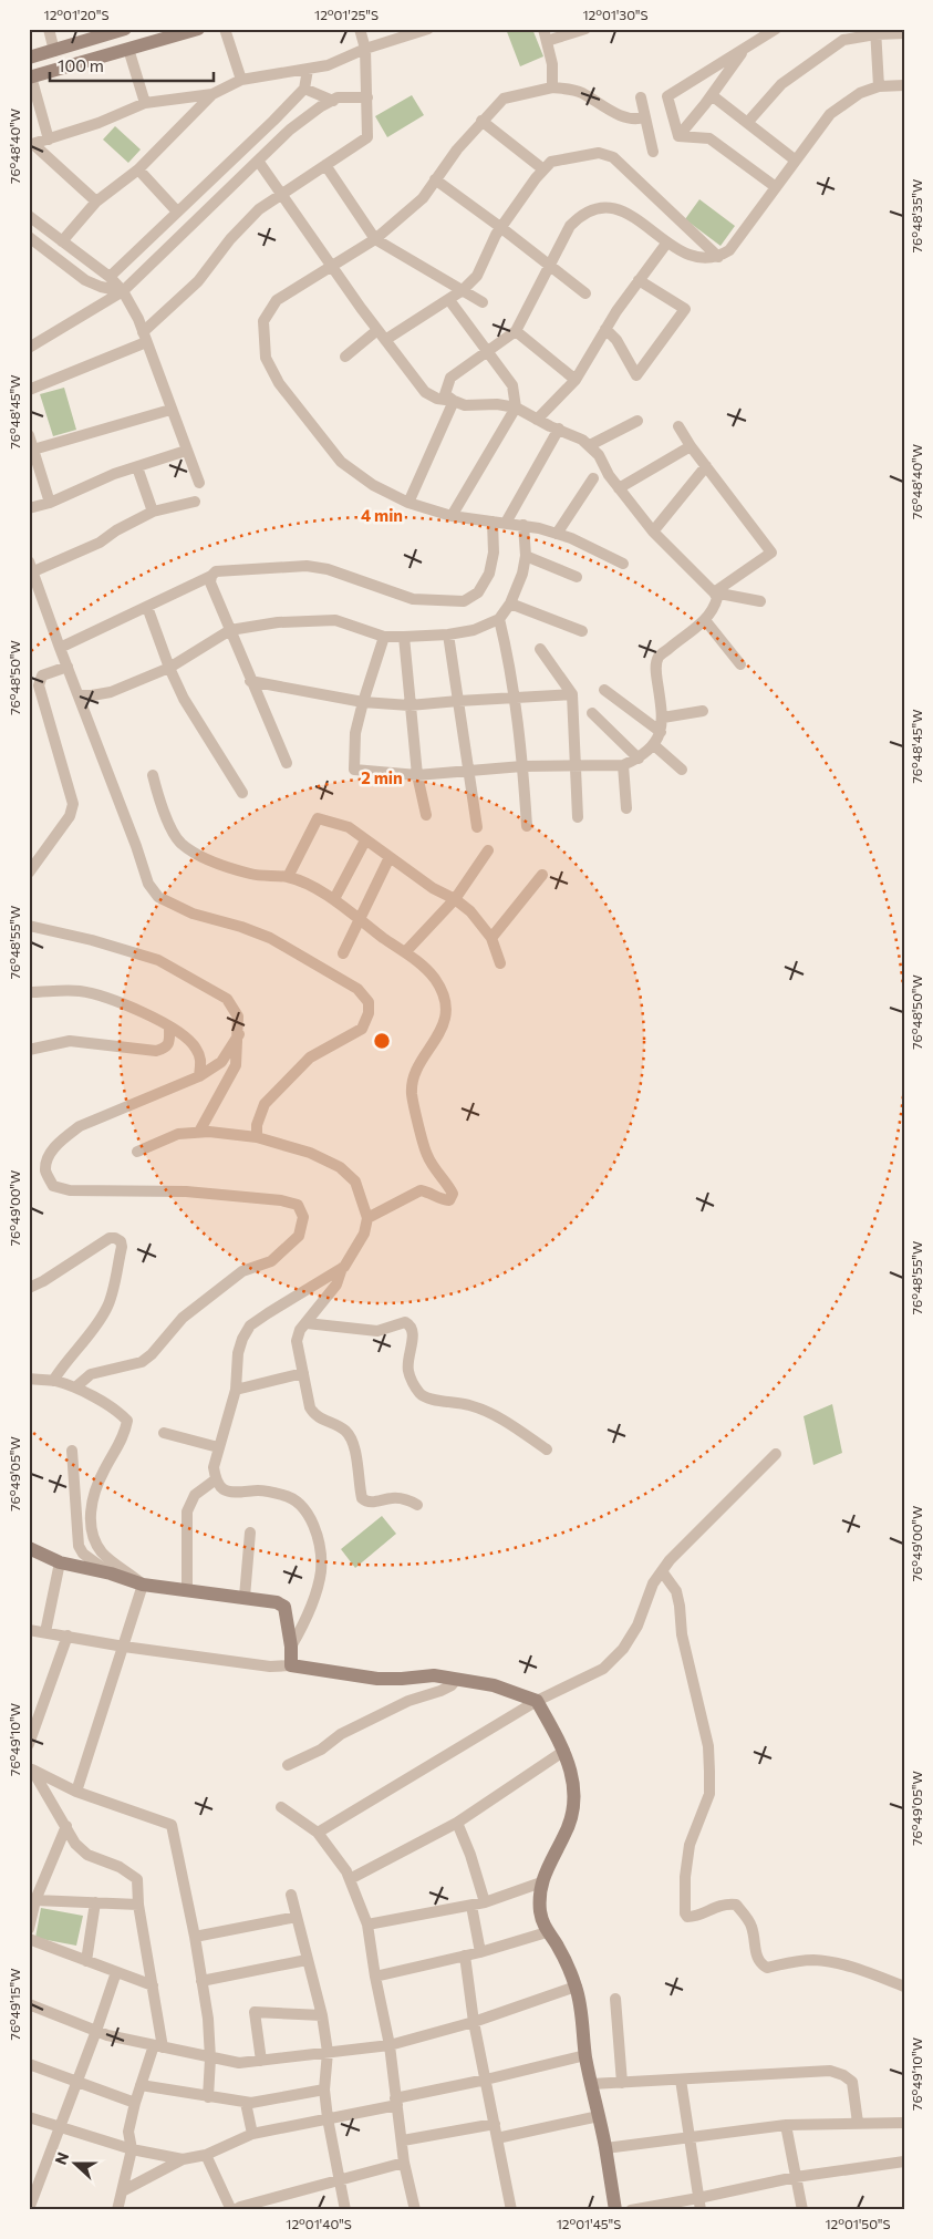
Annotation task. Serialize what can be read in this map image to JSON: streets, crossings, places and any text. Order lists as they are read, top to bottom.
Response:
{
  "scale_bar": "100 m",
  "north": "left",
  "coordinates": [
    "12°01'20\"S",
    "12°01'25\"S",
    "12°01'30\"S",
    "76°48'40\"W",
    "76°48'35\"W",
    "76°48'45\"W",
    "76°48'50\"W",
    "76°48'55\"W",
    "76°49'00\"W",
    "76°49'05\"W",
    "76°49'10\"W",
    "76°49'15\"W",
    "12°01'40\"S",
    "12°01'45\"S",
    "12°01'50\"S"
  ],
  "rings": ["4 min", "2 min"]
}
